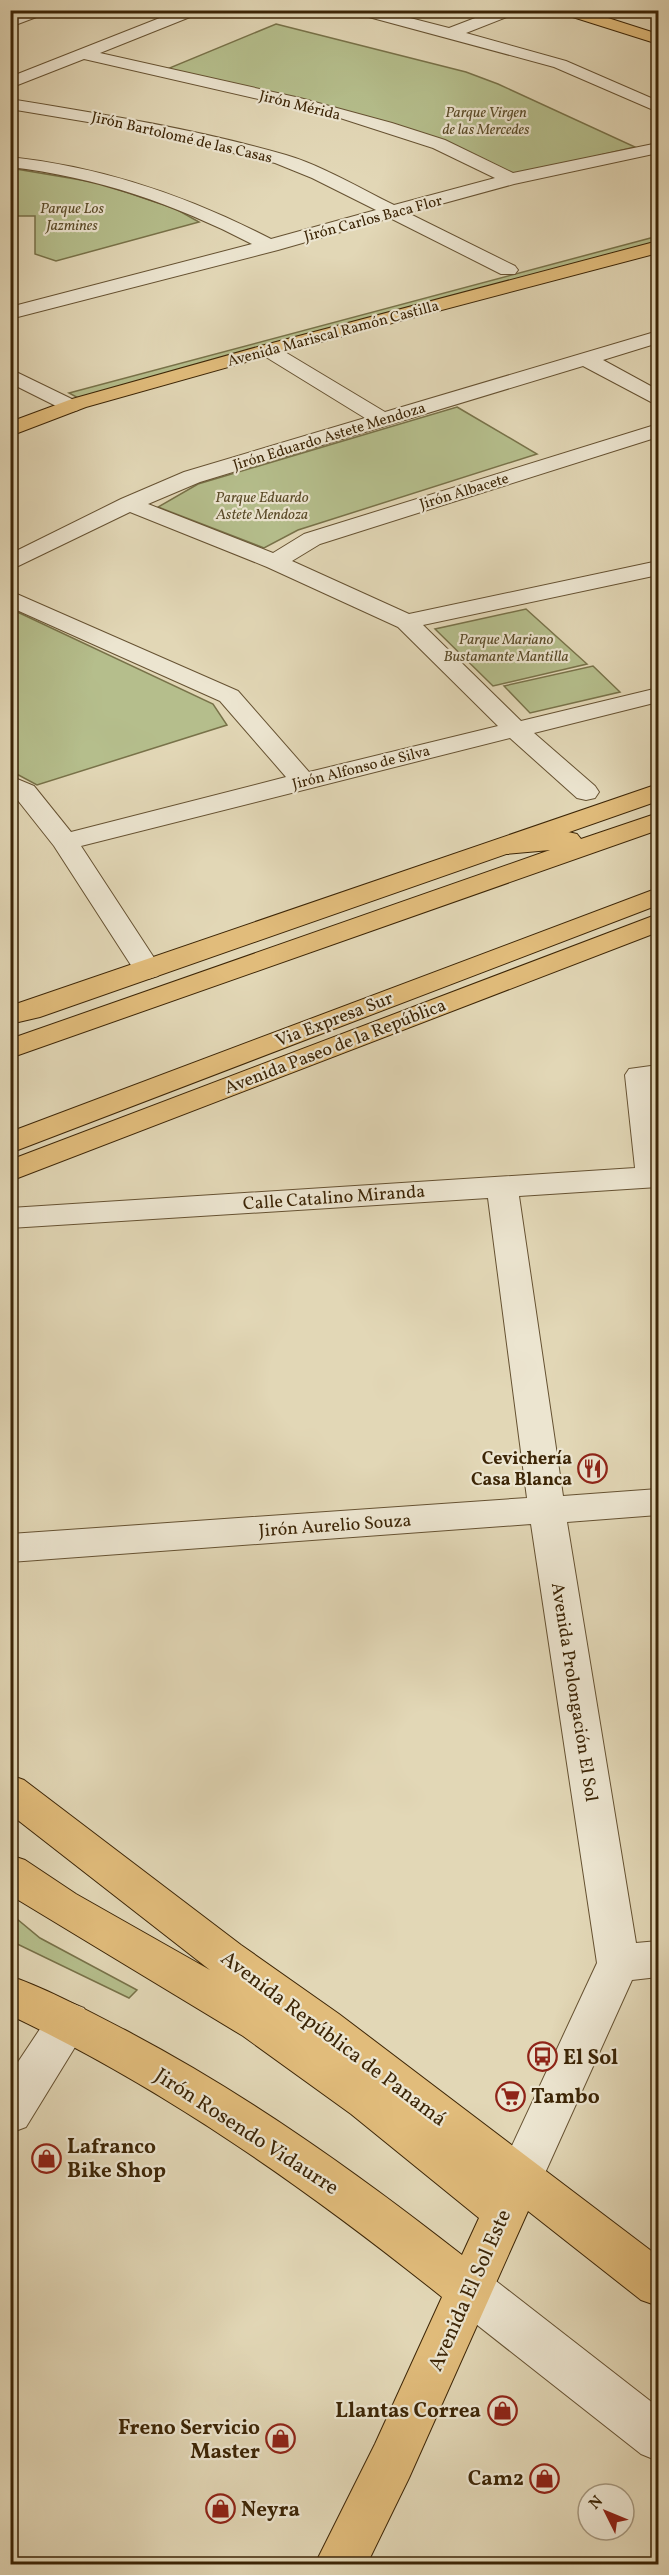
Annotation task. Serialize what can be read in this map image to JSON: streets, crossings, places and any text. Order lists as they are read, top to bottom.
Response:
{
  "streets": {
    "main road": [
      "Avenida Mariscal Ramón Castilla",
      "Via Expresa Sur",
      "Avenida Paseo de la República",
      "Avenida República de Panamá",
      "Jirón Rosendo Vidaurre",
      "Avenida El Sol Este"
    ],
    "street": [
      "Jirón Mérida",
      "Jirón Bartolomé de las Casas",
      "Jirón Carlos Baca Flor",
      "Jirón Eduardo Astete Mendoza",
      "Jirón Albacete",
      "Jirón Alfonso de Silva",
      "Calle Catalino Miranda",
      "Jirón Aurelio Souza",
      "Avenida Prolongación El Sol"
    ]
  },
  "crossings": [
    ["Jirón Mérida", "Jirón Carlos Baca Flor"],
    ["Jirón Bartolomé de las Casas", "Jirón Carlos Baca Flor"],
    ["Jirón Bartolomé de las Casas", "Avenida Mariscal Ramón Castilla"],
    ["Calle Catalino Miranda", "Avenida Prolongación El Sol"],
    ["Jirón Aurelio Souza", "Avenida Prolongación El Sol"],
    ["Avenida Prolongación El Sol", "Avenida República de Panamá"],
    ["Avenida Prolongación El Sol", "Avenida El Sol Este"],
    ["Avenida República de Panamá", "Avenida El Sol Este"],
    ["Jirón Rosendo Vidaurre", "Avenida El Sol Este"]
  ],
  "parks": [
    "Parque Virgen de las Mercedes",
    "Parque Los Jazmines",
    "Parque Eduardo Astete Mendoza",
    "Parque Mariano Bustamante Mantilla"
  ],
  "places": {
    "restaurant": ["Cevichería Casa Blanca"],
    "bus stop": ["El Sol"],
    "supermarket": ["Tambo"],
    "shop": [
      "Lafranco Bike Shop",
      "Llantas Correa",
      "Freno Servicio Master",
      "Cam2",
      "Neyra"
    ]
  },
  "north": "top left"
}
